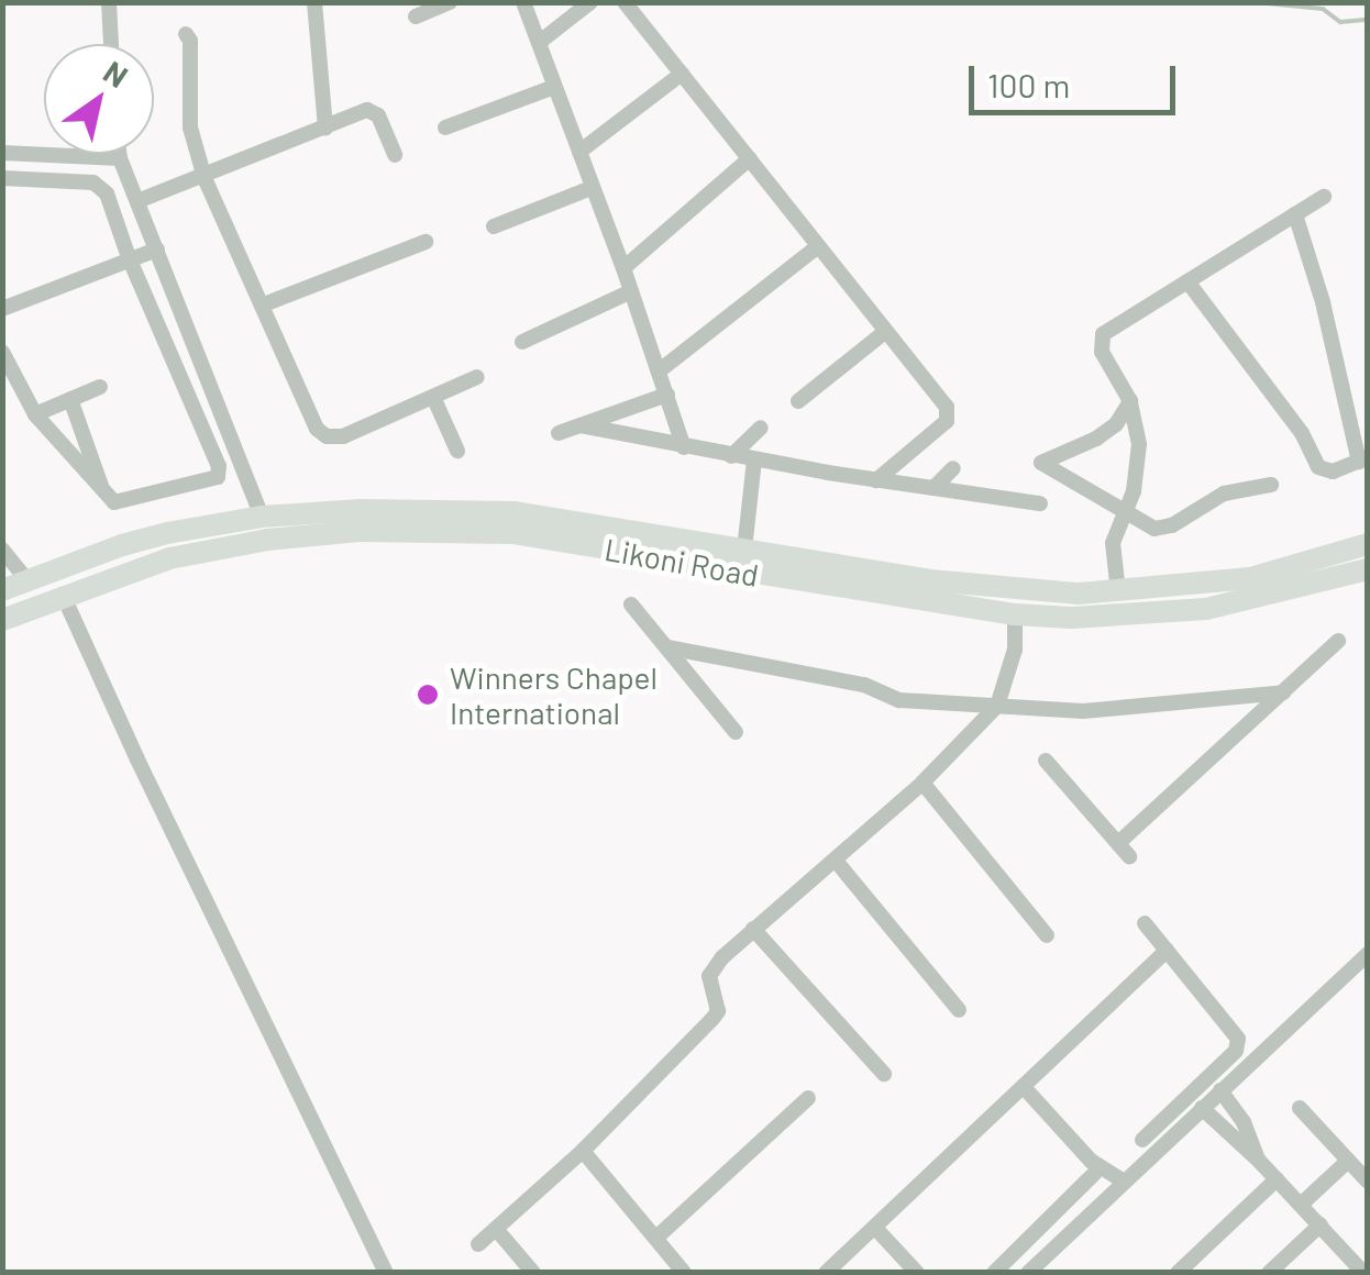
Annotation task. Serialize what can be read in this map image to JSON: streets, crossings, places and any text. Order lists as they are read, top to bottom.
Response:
{
  "streets": {
    "main road": ["Likoni Road"]
  },
  "places": ["Winners Chapel International"],
  "scale_bar": "100 m",
  "north": "top right"
}
